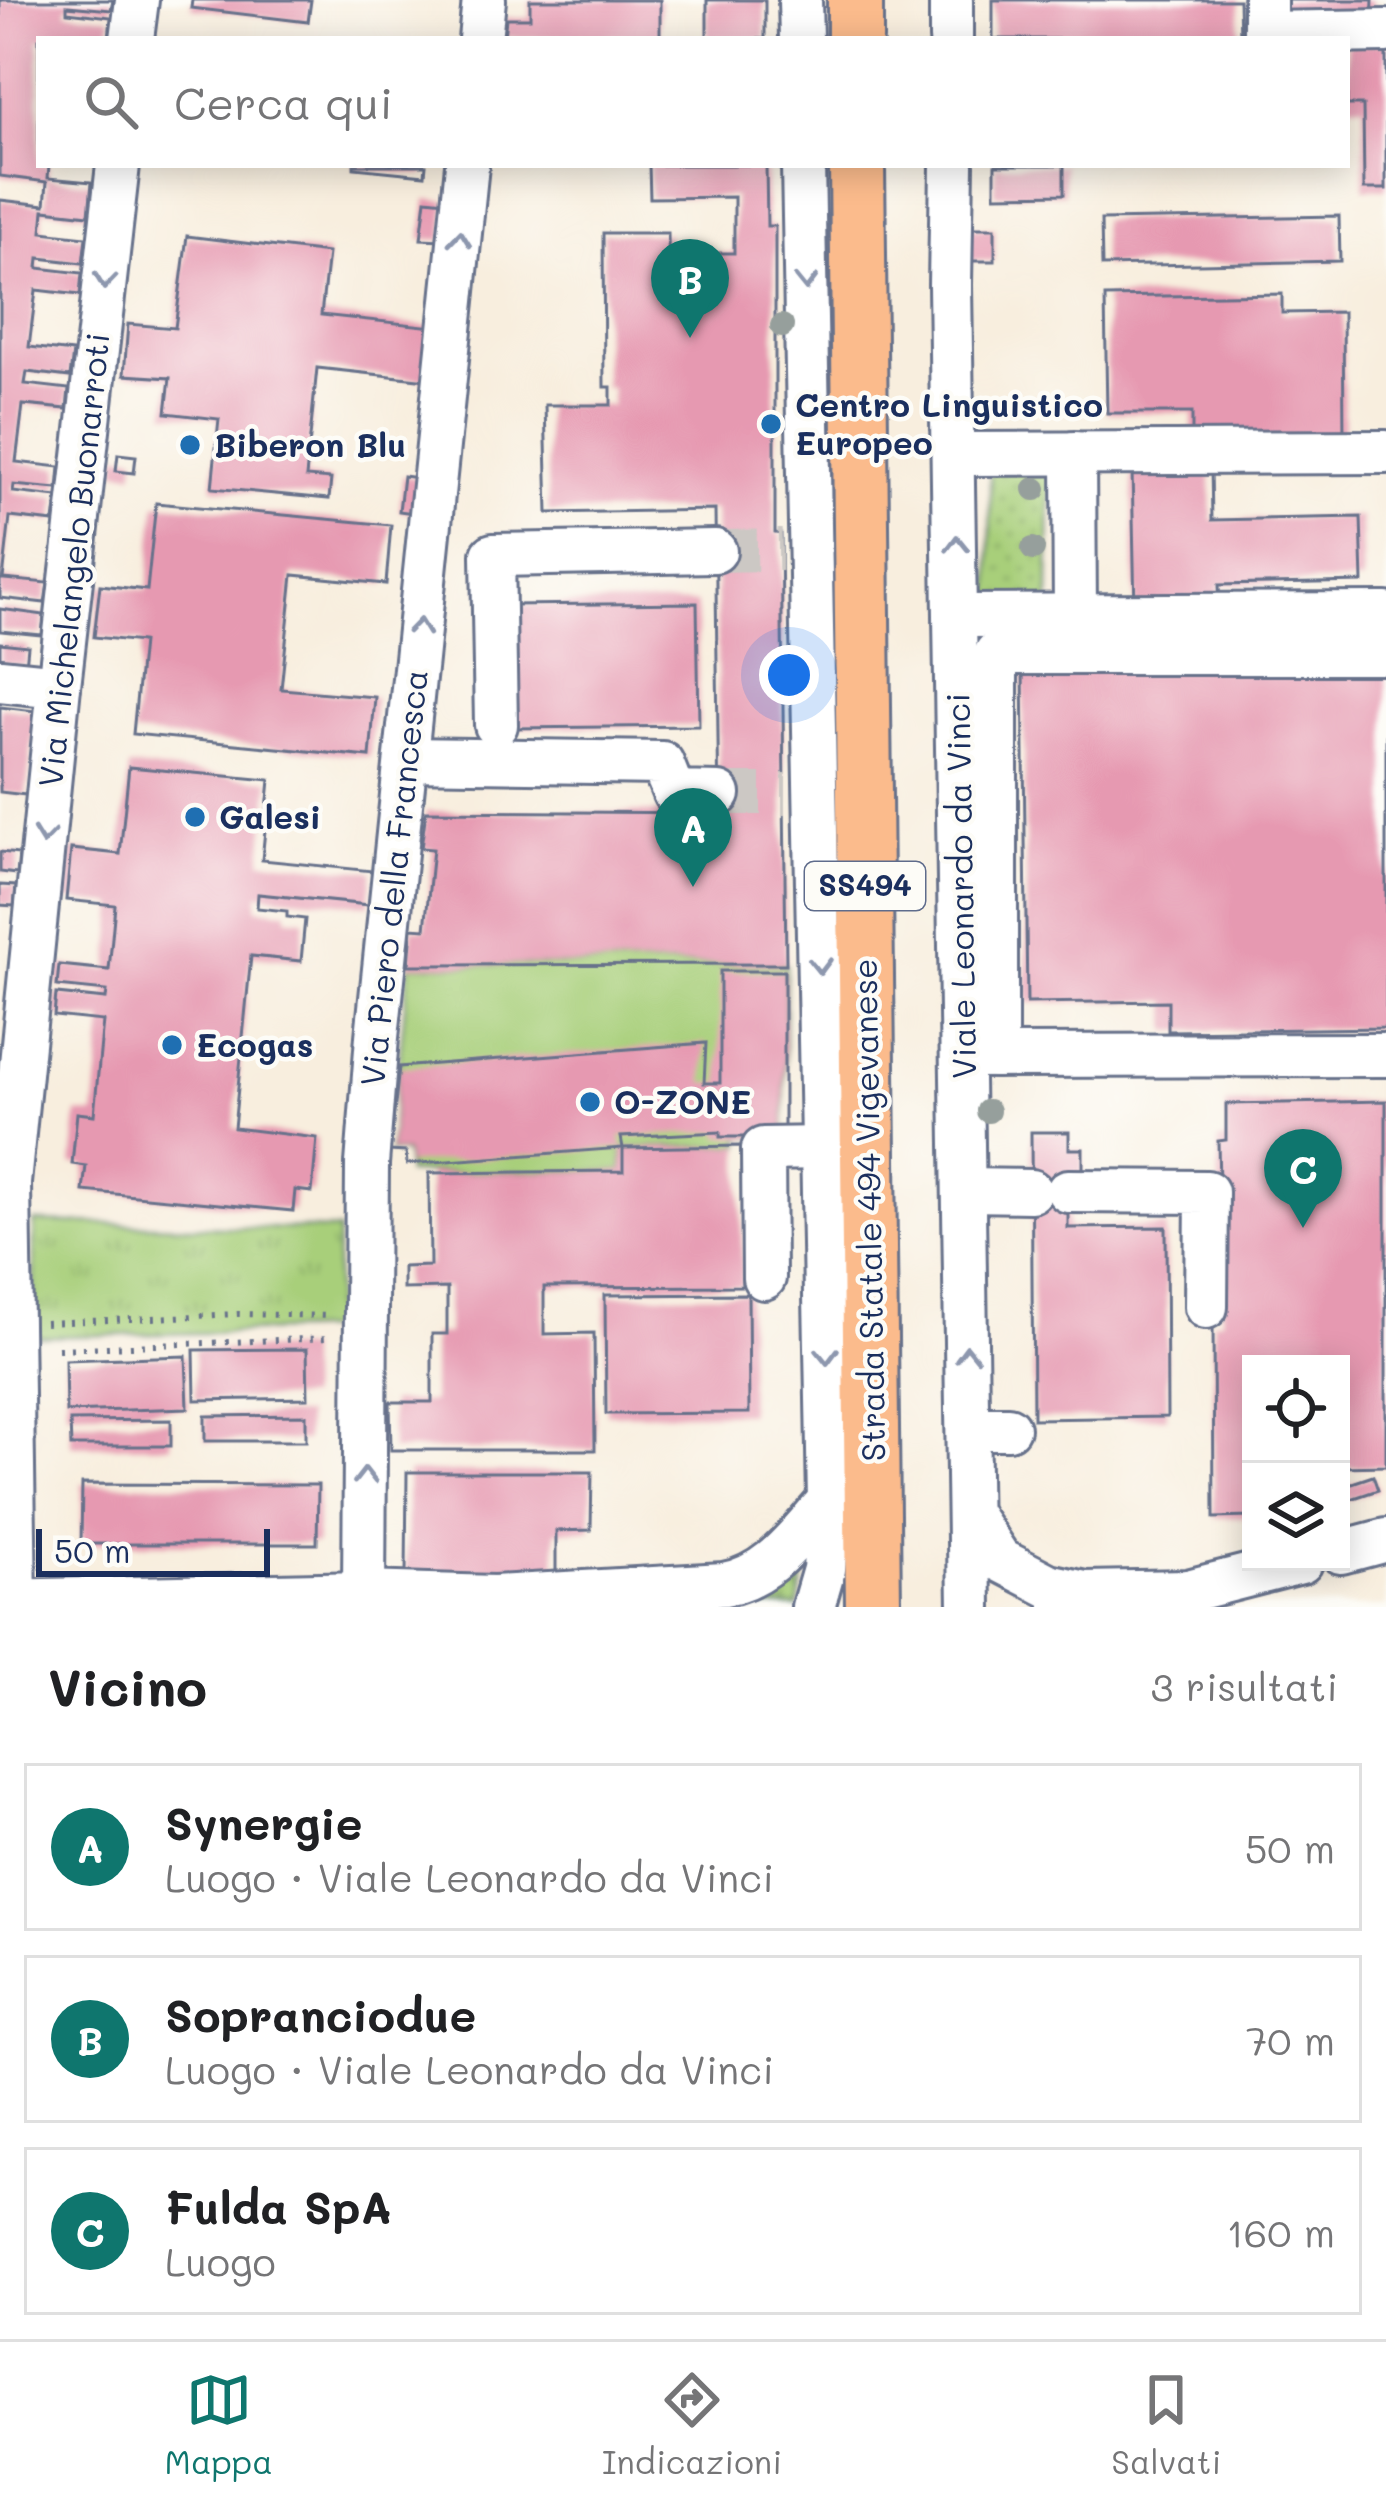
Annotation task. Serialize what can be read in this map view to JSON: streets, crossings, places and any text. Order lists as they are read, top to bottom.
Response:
{
  "streets": {
    "main road": ["SS494", "Strada Statale 494 Vigevanese"],
    "street": ["Via Michelangelo Buonarroti", "Via Piero della Francesca", "Viale Leonardo da Vinci"]
  },
  "one_way": ["Via Michelangelo Buonarroti"],
  "places": [
    "Centro Linguistico Europeo",
    "Biberon Blu",
    "Galesi",
    "Ecogas",
    "O-ZONE"
  ],
  "scale_bar": "50 m",
  "page": {
    "search": "Cerca qui",
    "pins": ["B", "A", "C"],
    "scale": "50 m",
    "heading": ["Vicino", "3 risultati"],
    "list": [
      {
        "mark": "A",
        "name": "Synergie",
        "note": "Luogo · Viale Leonardo da Vinci",
        "value": "50 m"
      },
      {
        "mark": "B",
        "name": "Sopranciodue",
        "note": "Luogo · Viale Leonardo da Vinci",
        "value": "70 m"
      },
      {
        "mark": "C",
        "name": "Fulda SpA",
        "note": "Luogo",
        "value": "160 m"
      }
    ],
    "nav": ["Mappa", "Indicazioni", "Salvati"]
  }
}
